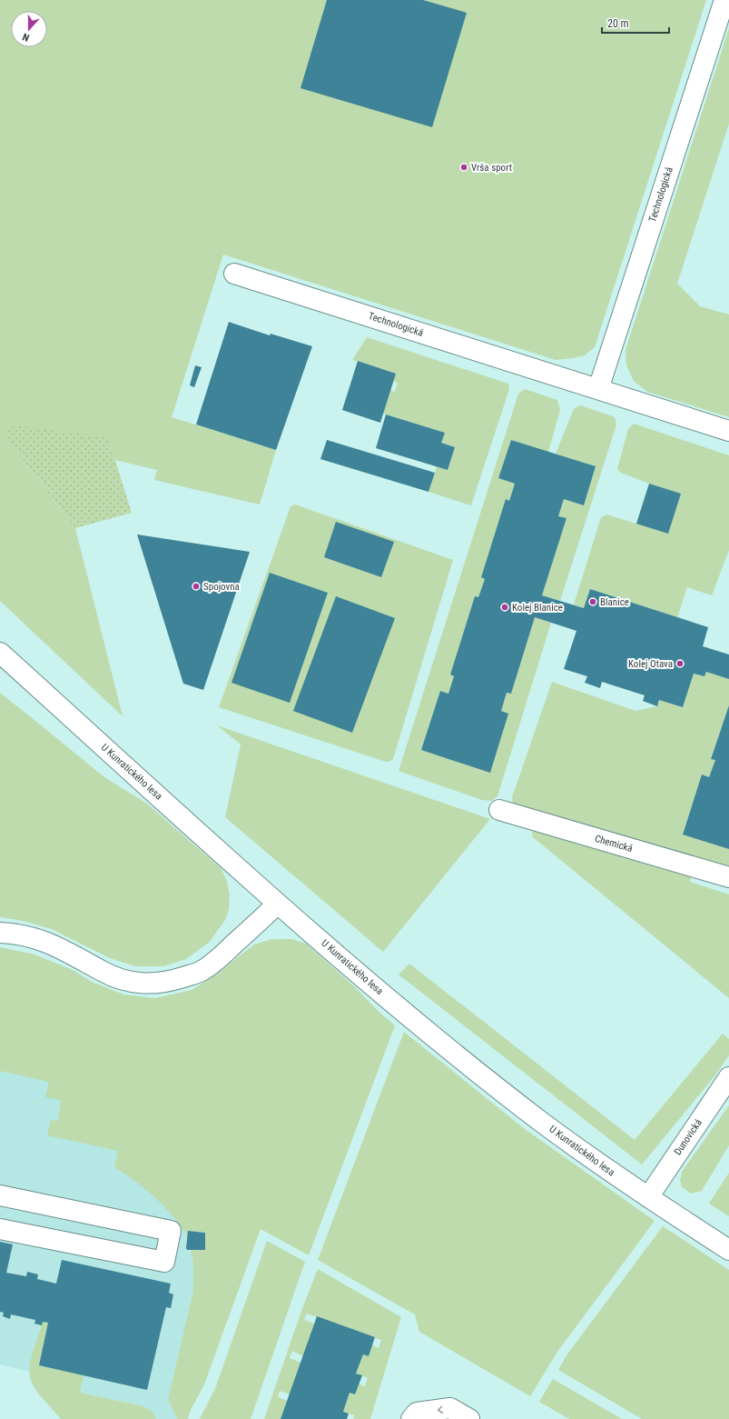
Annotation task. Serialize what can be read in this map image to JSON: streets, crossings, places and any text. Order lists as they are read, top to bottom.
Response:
{
  "streets": {
    "street": [
      "Technologická",
      "U Kunratického lesa",
      "Chemická",
      "Dunovická"
    ]
  },
  "crossings": [
    ["U Kunratického lesa", "Dunovická"]
  ],
  "places": [
    "Vrša sport",
    "Spojovna",
    "Blanice",
    "Kolej Blanice",
    "Kolej Otava"
  ],
  "scale_bar": "20 m",
  "north": "bottom"
}
